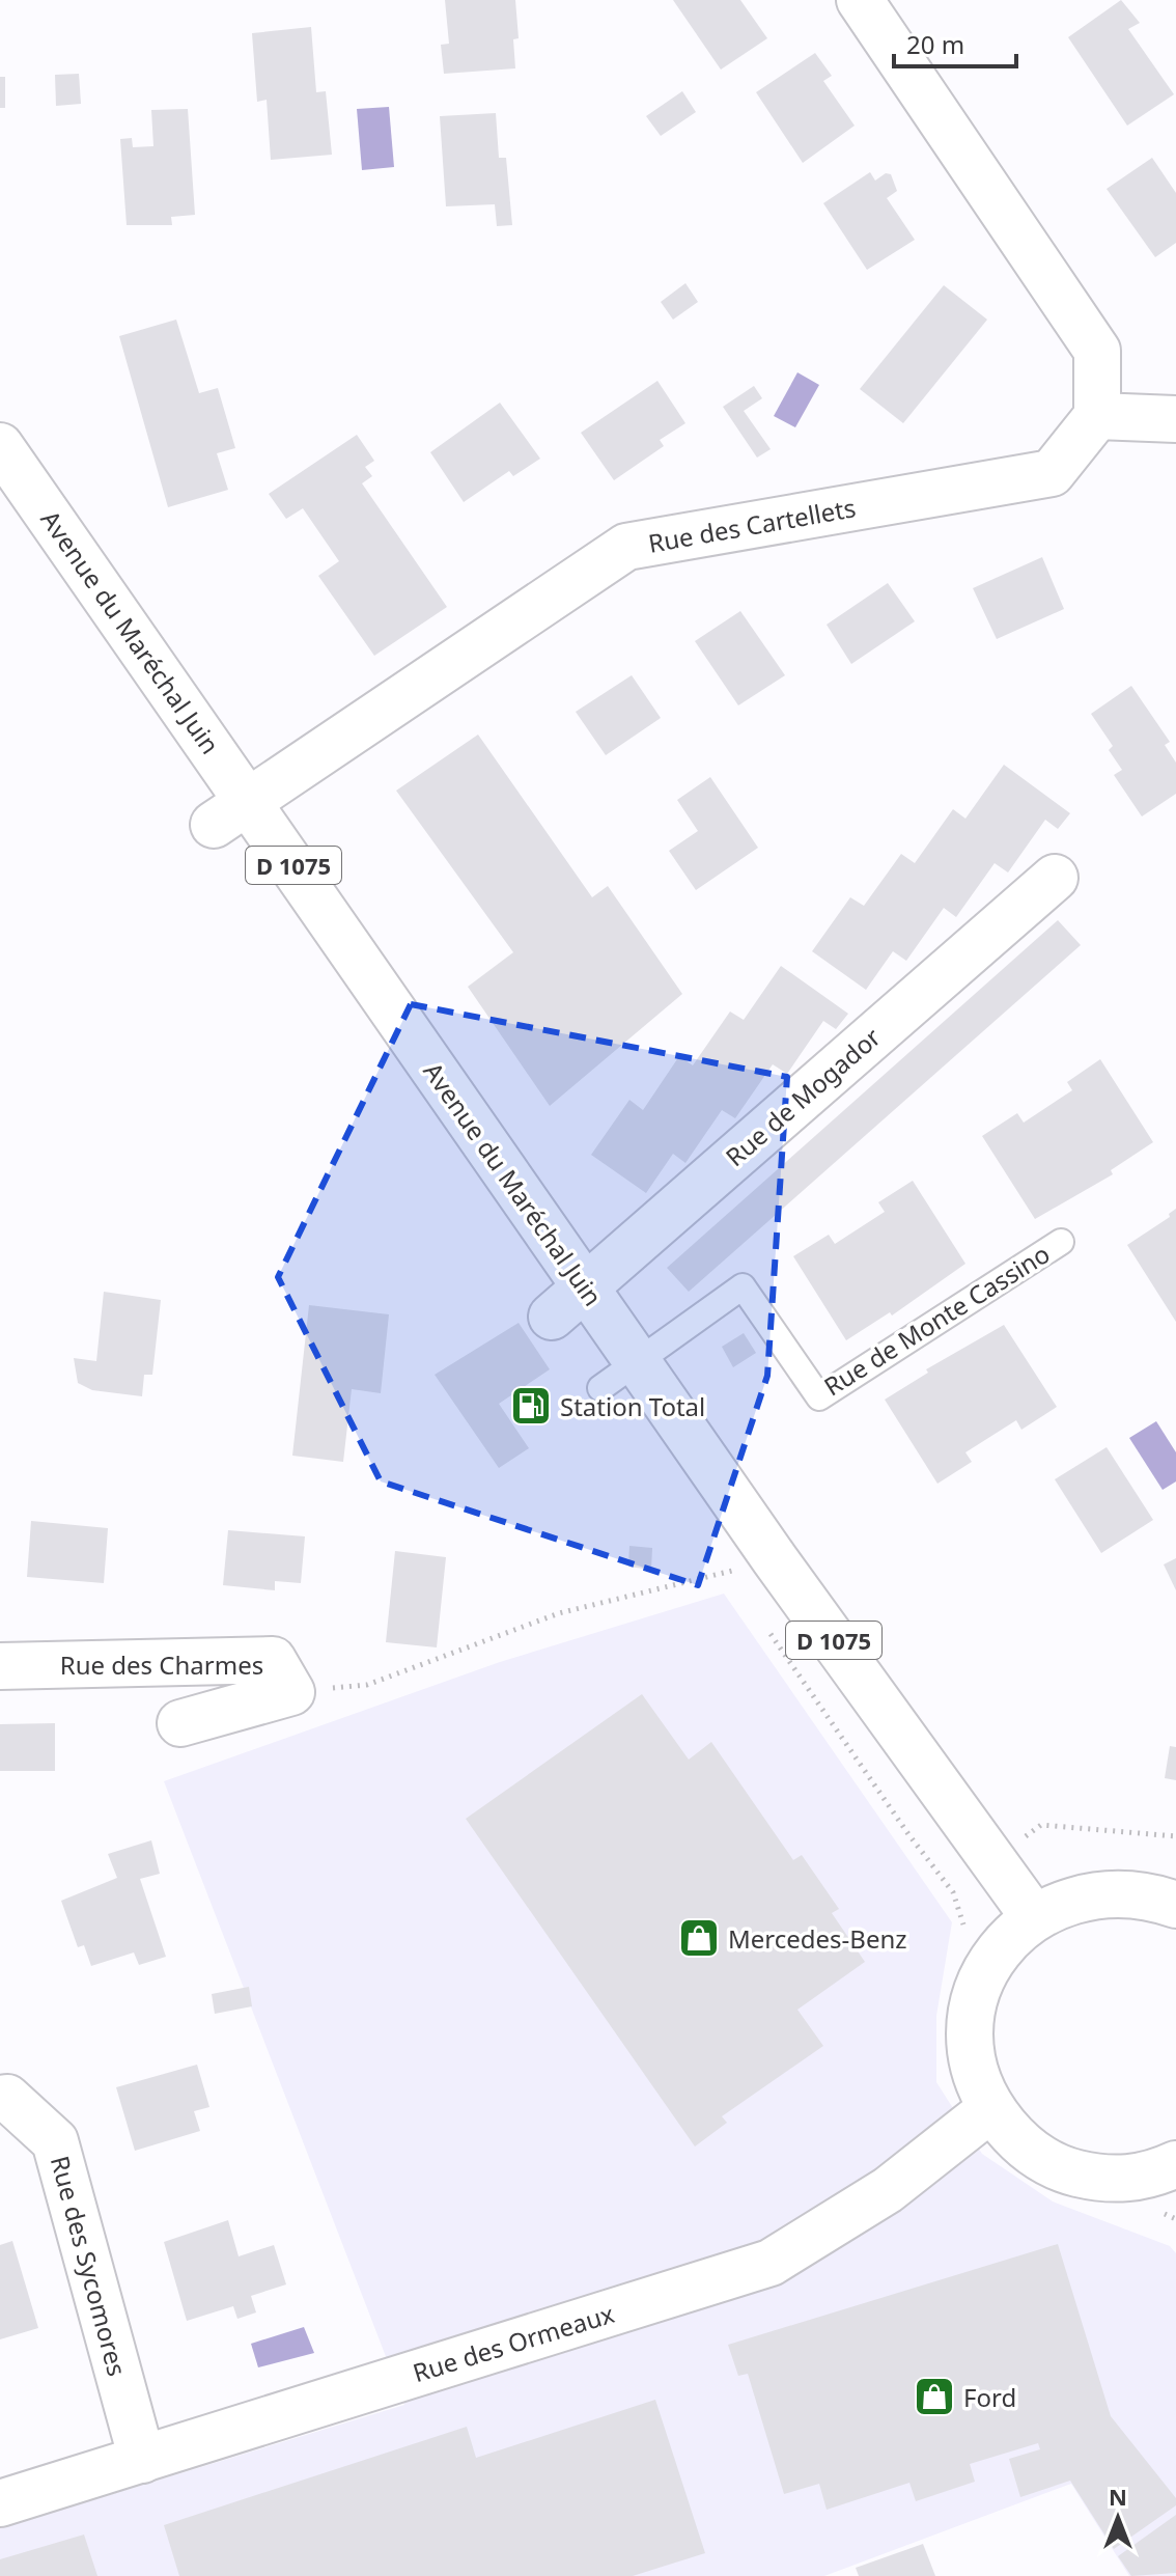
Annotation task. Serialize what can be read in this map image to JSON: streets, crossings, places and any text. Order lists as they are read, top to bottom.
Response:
{
  "streets": {
    "street": [
      "Rue des Cartellets",
      "Avenue du Maréchal Juin",
      "D 1075",
      "Rue de Mogador",
      "Rue des Charmes",
      "Rue des Sycomores",
      "Rue des Ormeaux"
    ],
    "lane": ["Rue de Monte Cassino"]
  },
  "crossings": [
    ["Rue des Cartellets", "Avenue du Maréchal Juin"],
    ["Avenue du Maréchal Juin", "Rue de Mogador"],
    ["Avenue du Maréchal Juin", "Rue de Monte Cassino"],
    ["Rue des Sycomores", "Rue des Ormeaux"]
  ],
  "places": {
    "fuel station": ["Station Total"],
    "shop": ["Mercedes-Benz", "Ford"]
  },
  "scale_bar": "20 m",
  "north": "top"
}
